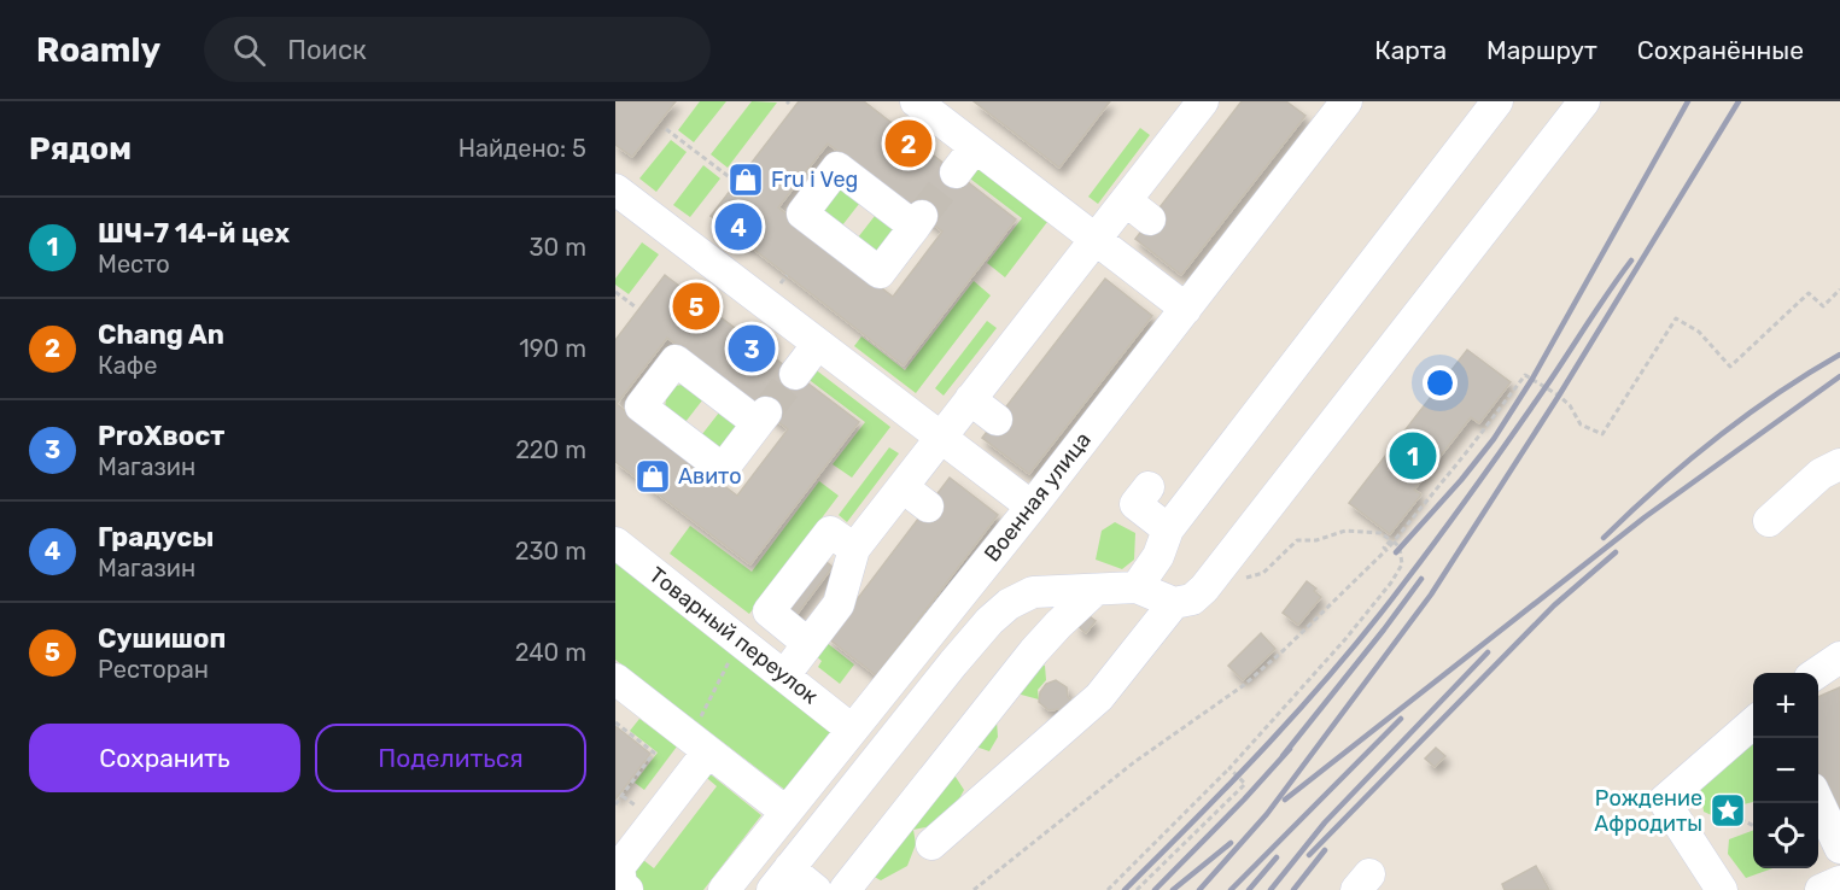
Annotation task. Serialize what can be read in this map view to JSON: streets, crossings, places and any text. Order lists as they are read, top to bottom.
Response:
{
  "streets": {
    "street": ["Военная улица", "Товарный переулок"]
  },
  "crossings": [
    ["Военная улица", "Товарный переулок"]
  ],
  "places": {
    "shop": ["Fru i Veg", "Авито"],
    "place": ["Рождение Афродиты"]
  },
  "page": {
    "header": "Roamly",
    "search": "Поиск",
    "nav": ["Карта", "Маршрут", "Сохранённые"],
    "heading": ["Рядом", "Найдено: 5"],
    "pins": [
      "2",
      "4",
      "5",
      "3",
      "1"
    ],
    "list": [
      {
        "mark": "1",
        "name": "ШЧ-7 14-й цех",
        "note": "Место",
        "value": "30 m"
      },
      {
        "mark": "2",
        "name": "Chang An",
        "note": "Кафе",
        "value": "190 m"
      },
      {
        "mark": "3",
        "name": "ProХвост",
        "note": "Магазин",
        "value": "220 m"
      },
      {
        "mark": "4",
        "name": "Градусы",
        "note": "Магазин",
        "value": "230 m"
      },
      {
        "mark": "5",
        "name": "Сушишоп",
        "note": "Ресторан",
        "value": "240 m"
      }
    ],
    "map_buttons": ["+", "−"],
    "buttons": ["Сохранить", "Поделиться"]
  }
}
